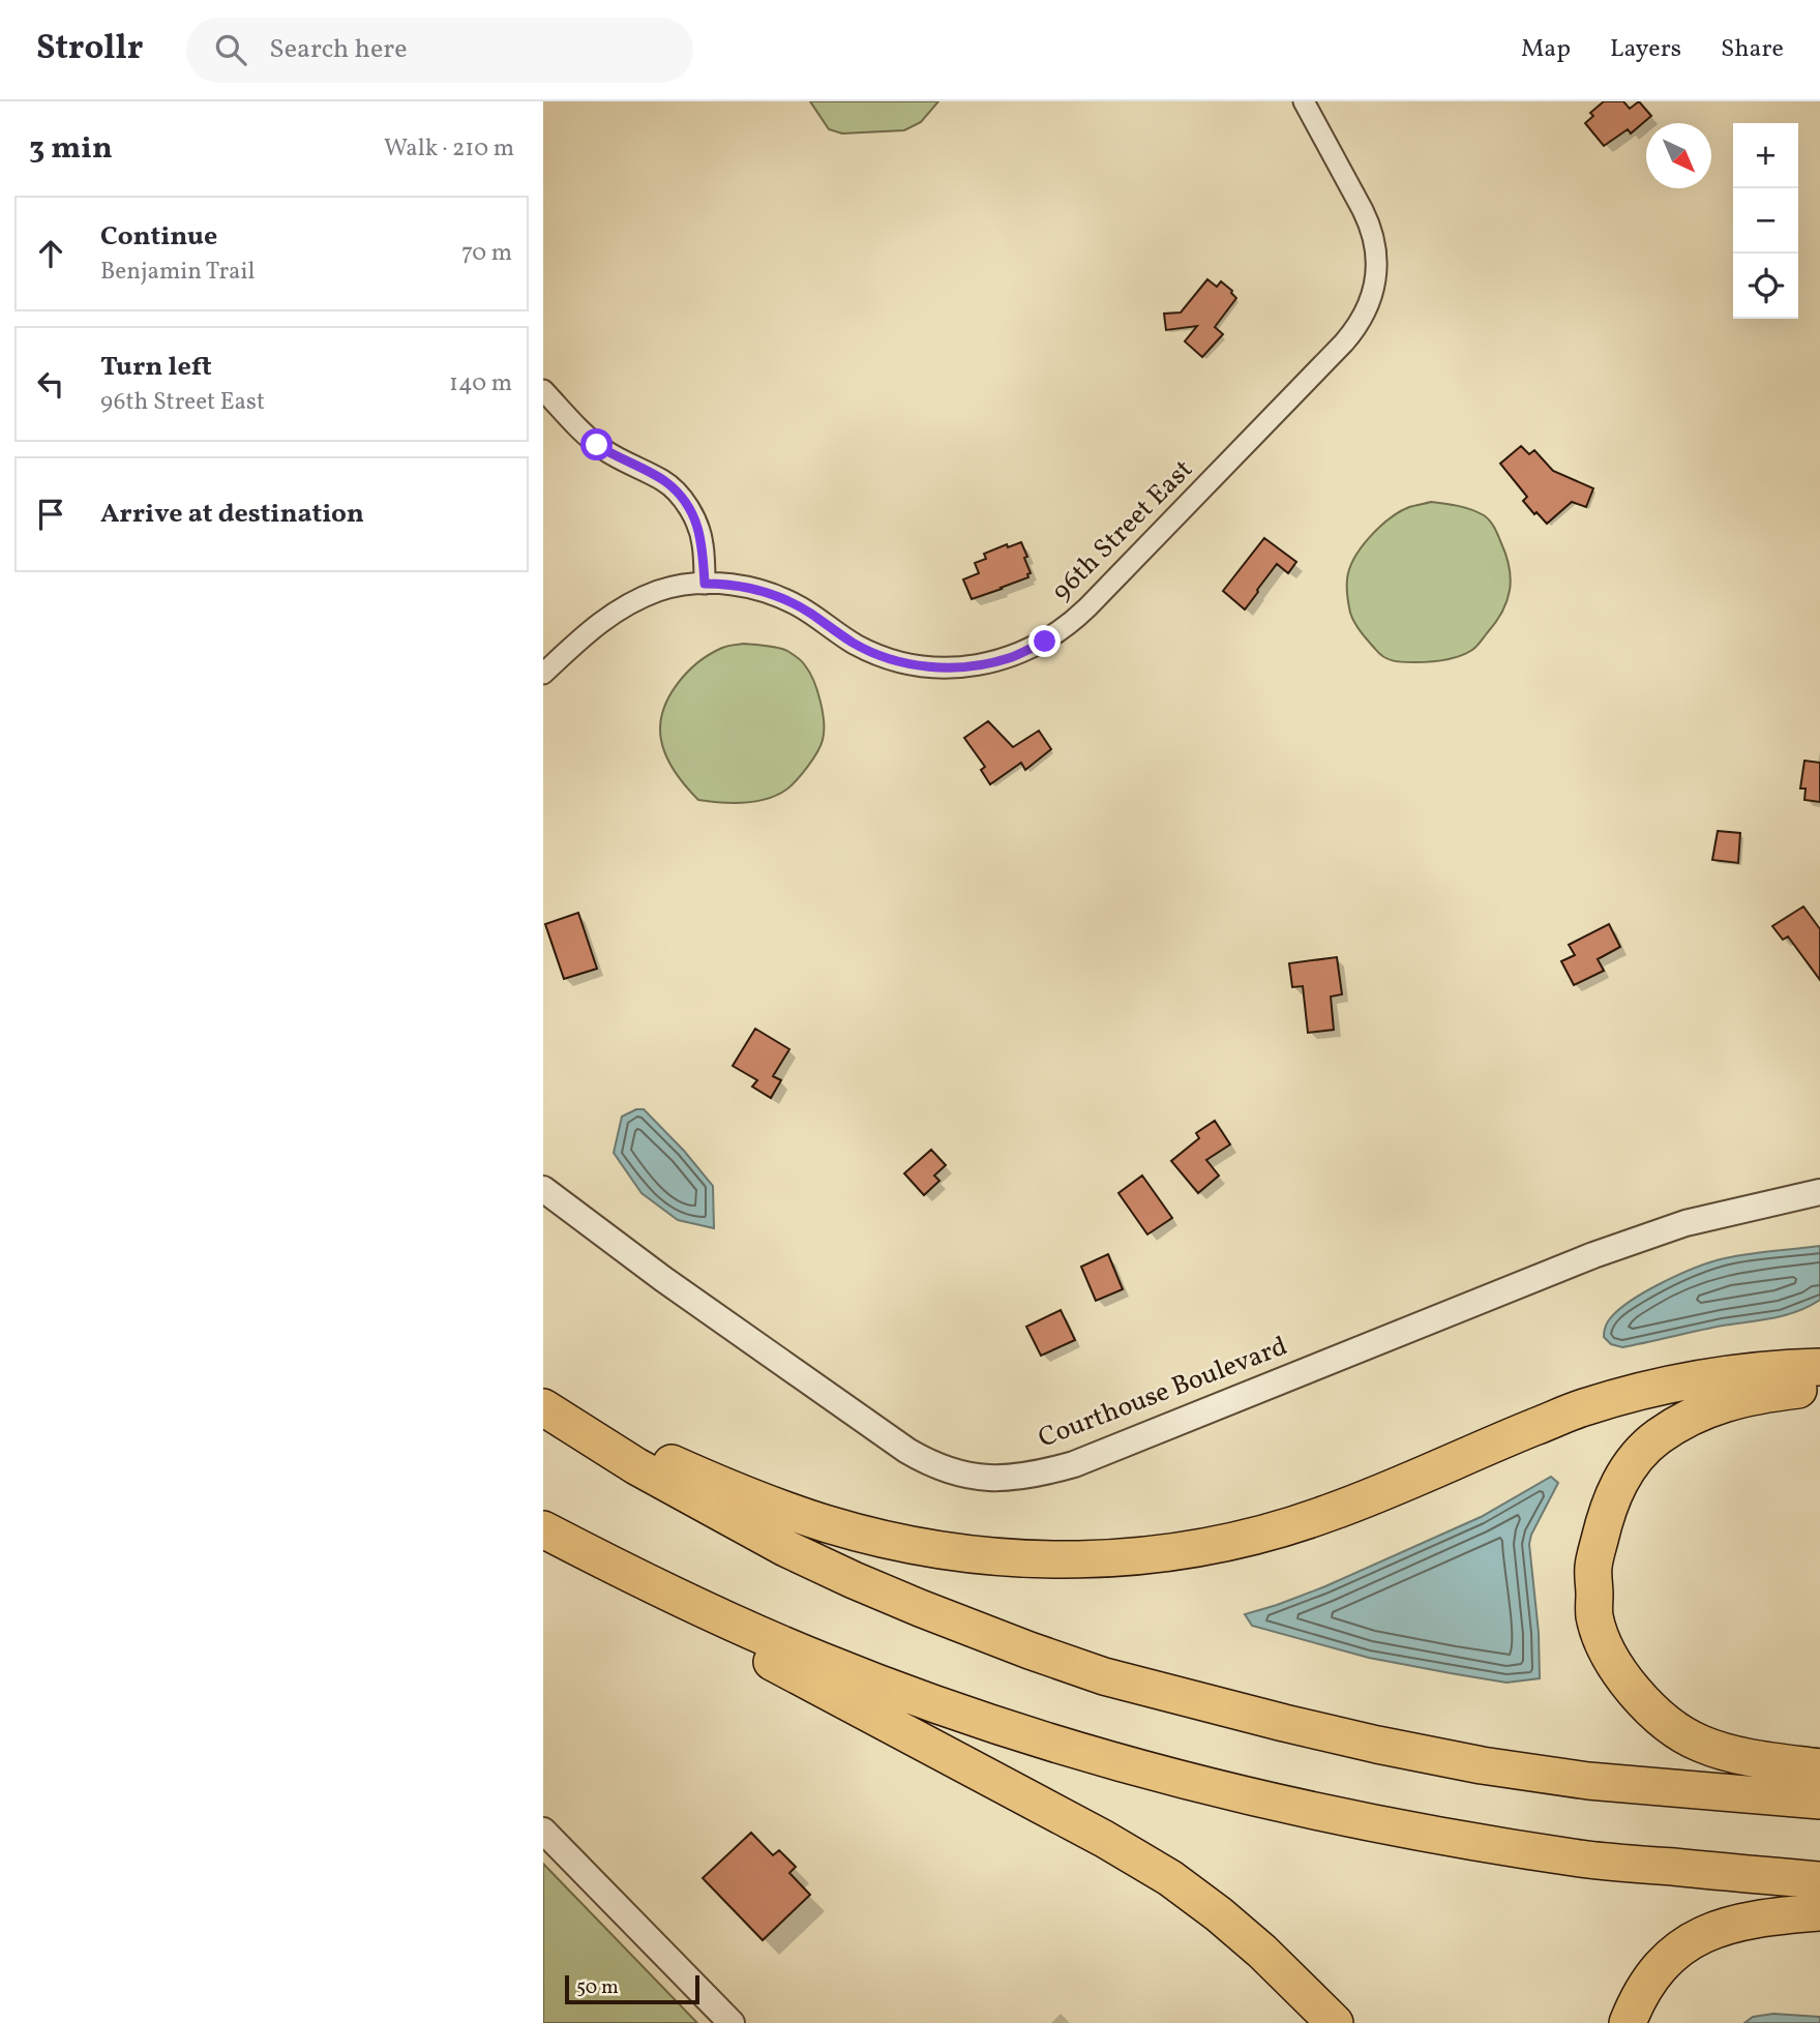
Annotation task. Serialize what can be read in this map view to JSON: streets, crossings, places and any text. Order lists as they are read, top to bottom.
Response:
{
  "streets": {
    "street": ["96th Street East", "Courthouse Boulevard"]
  },
  "scale_bar": "50 m",
  "north": "bottom right",
  "page": {
    "header": "Strollr",
    "search": "Search here",
    "nav": ["Map", "Layers", "Share"],
    "heading": ["3 min", "Walk · 210 m"],
    "map_buttons": ["+", "−"],
    "list": [
      ["Continue", "Benjamin Trail", "70 m"],
      ["Turn left", "96th Street East", "140 m"],
      "Arrive at destination"
    ],
    "scale": "50 m"
  }
}
